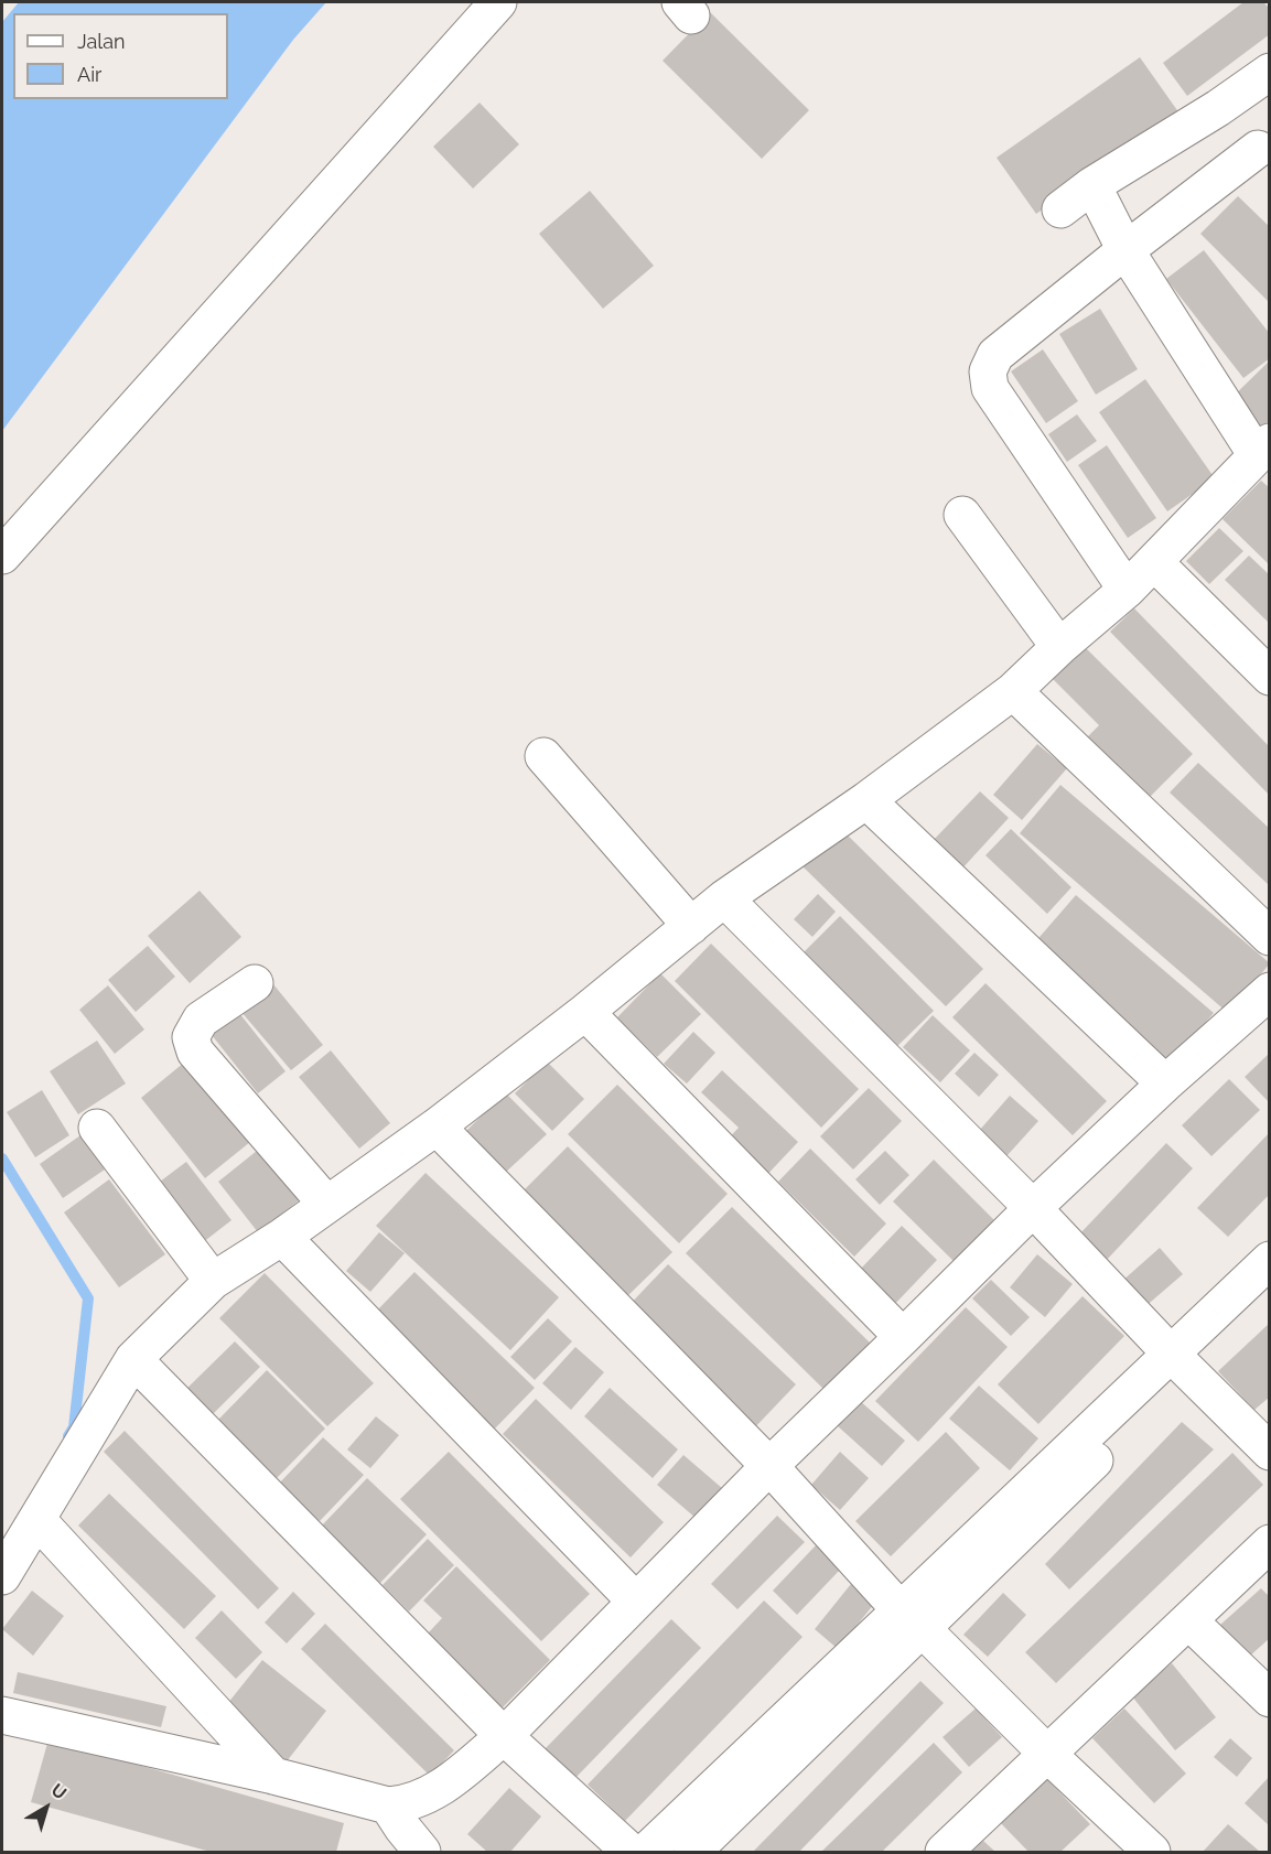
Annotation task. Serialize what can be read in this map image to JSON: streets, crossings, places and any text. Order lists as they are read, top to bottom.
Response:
{
  "legend": ["Jalan", "Air"],
  "north": "top right"
}
